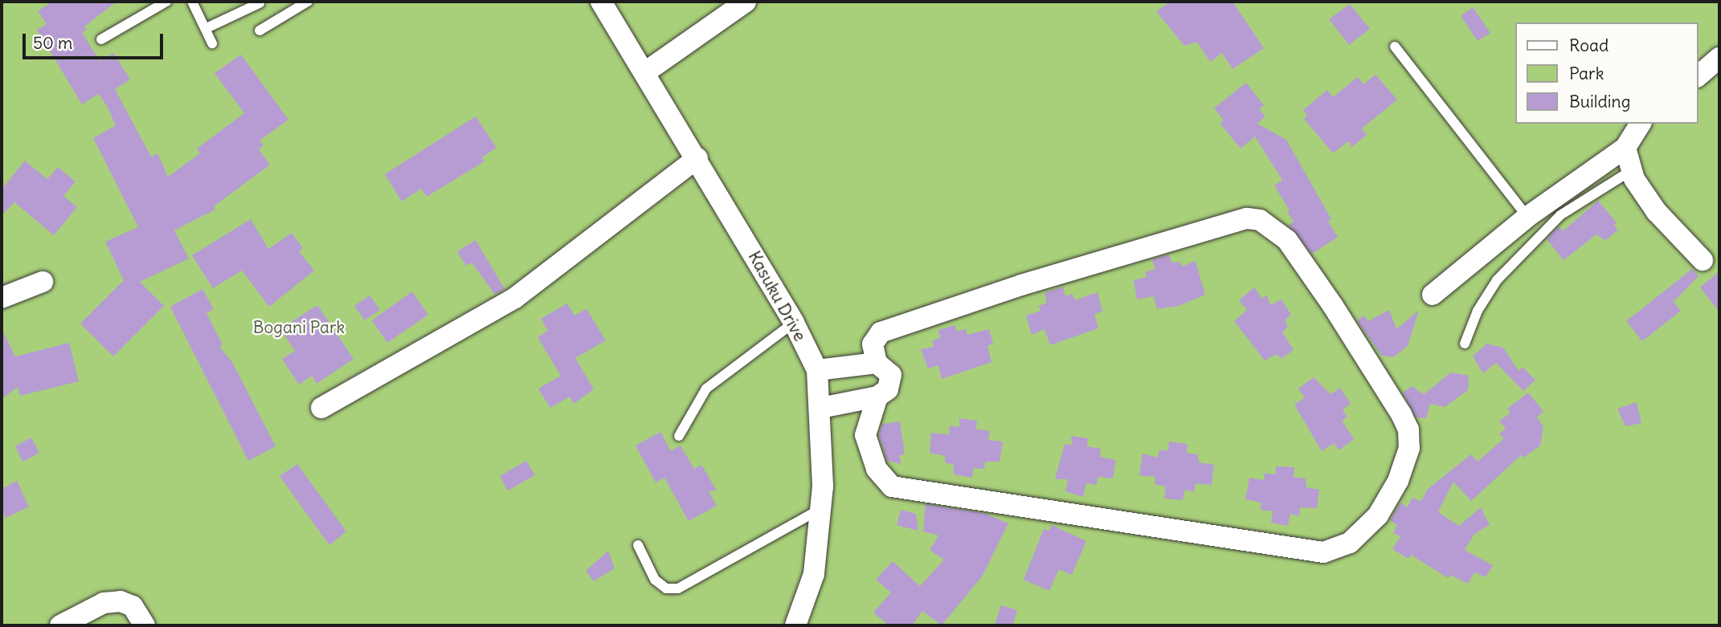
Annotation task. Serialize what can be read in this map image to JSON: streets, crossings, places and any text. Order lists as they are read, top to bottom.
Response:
{
  "streets": {
    "street": ["Kasuku Drive"]
  },
  "parks": ["Bogani Park"],
  "legend": ["Road", "Park", "Building"],
  "scale_bar": "50 m"
}
